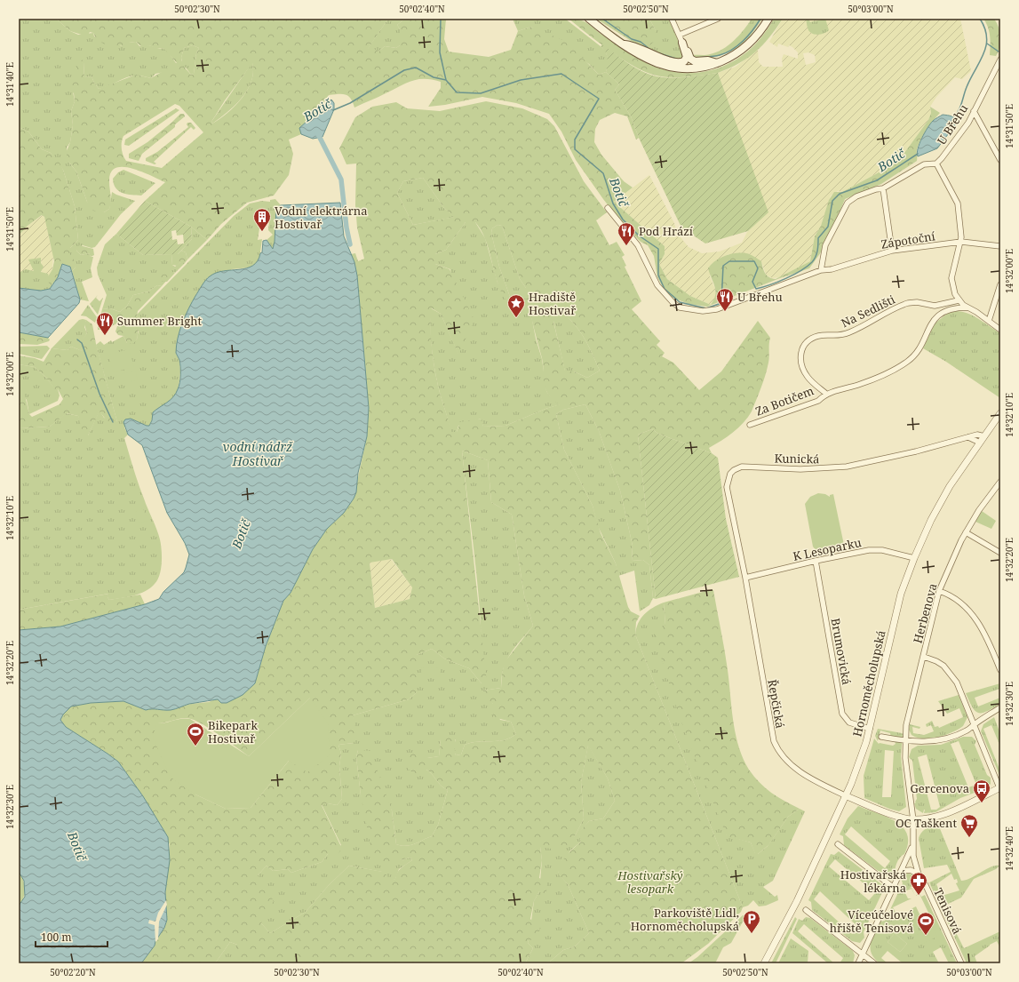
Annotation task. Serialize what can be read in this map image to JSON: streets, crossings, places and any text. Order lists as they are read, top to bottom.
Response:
{
  "streets": {
    "street": [
      "U Břehu",
      "Zápotoční",
      "Na Sedlišti",
      "Za Botičem",
      "Kunická",
      "K Lesoparku",
      "Herbenova",
      "Brumovická",
      "Hornoměcholupská",
      "Řepčická",
      "Tenisová"
    ]
  },
  "crossings": [
    ["Na Sedlišti", "Za Botičem"],
    ["Kunická", "K Lesoparku"],
    ["Kunická", "Hornoměcholupská"],
    ["Kunická", "Řepčická"],
    ["K Lesoparku", "Brumovická"],
    ["K Lesoparku", "Hornoměcholupská"],
    ["K Lesoparku", "Řepčická"],
    ["Herbenova", "Tenisová"],
    ["Brumovická", "Hornoměcholupská"],
    ["Hornoměcholupská", "Řepčická"]
  ],
  "water": ["Botič", "vodní nádrž Hostivař"],
  "parks": ["Hostivařský lesopark"],
  "places": {
    "building": ["Vodní elektrárna Hostivař"],
    "restaurant": ["Pod Hrází", "U Břehu", "Summer Bright"],
    "place": ["Hradiště Hostivař"],
    "sports": ["Bikepark Hostivař", "Víceúčelové hřiště Tenisová"],
    "bus stop": ["Gercenova"],
    "supermarket": ["OC Taškent"],
    "pharmacy": ["Hostivařská lékárna"],
    "parking": ["Parkoviště Lidl, Hornoměcholupská"]
  },
  "scale_bar": "100 m",
  "coordinates": [
    "50°02'30\"N",
    "50°02'40\"N",
    "50°02'50\"N",
    "50°03'00\"N",
    "14°31'40\"E",
    "14°31'50\"E",
    "14°32'00\"E",
    "14°32'10\"E",
    "14°32'20\"E",
    "14°32'30\"E",
    "14°32'40\"E",
    "50°02'20\"N"
  ]
}
